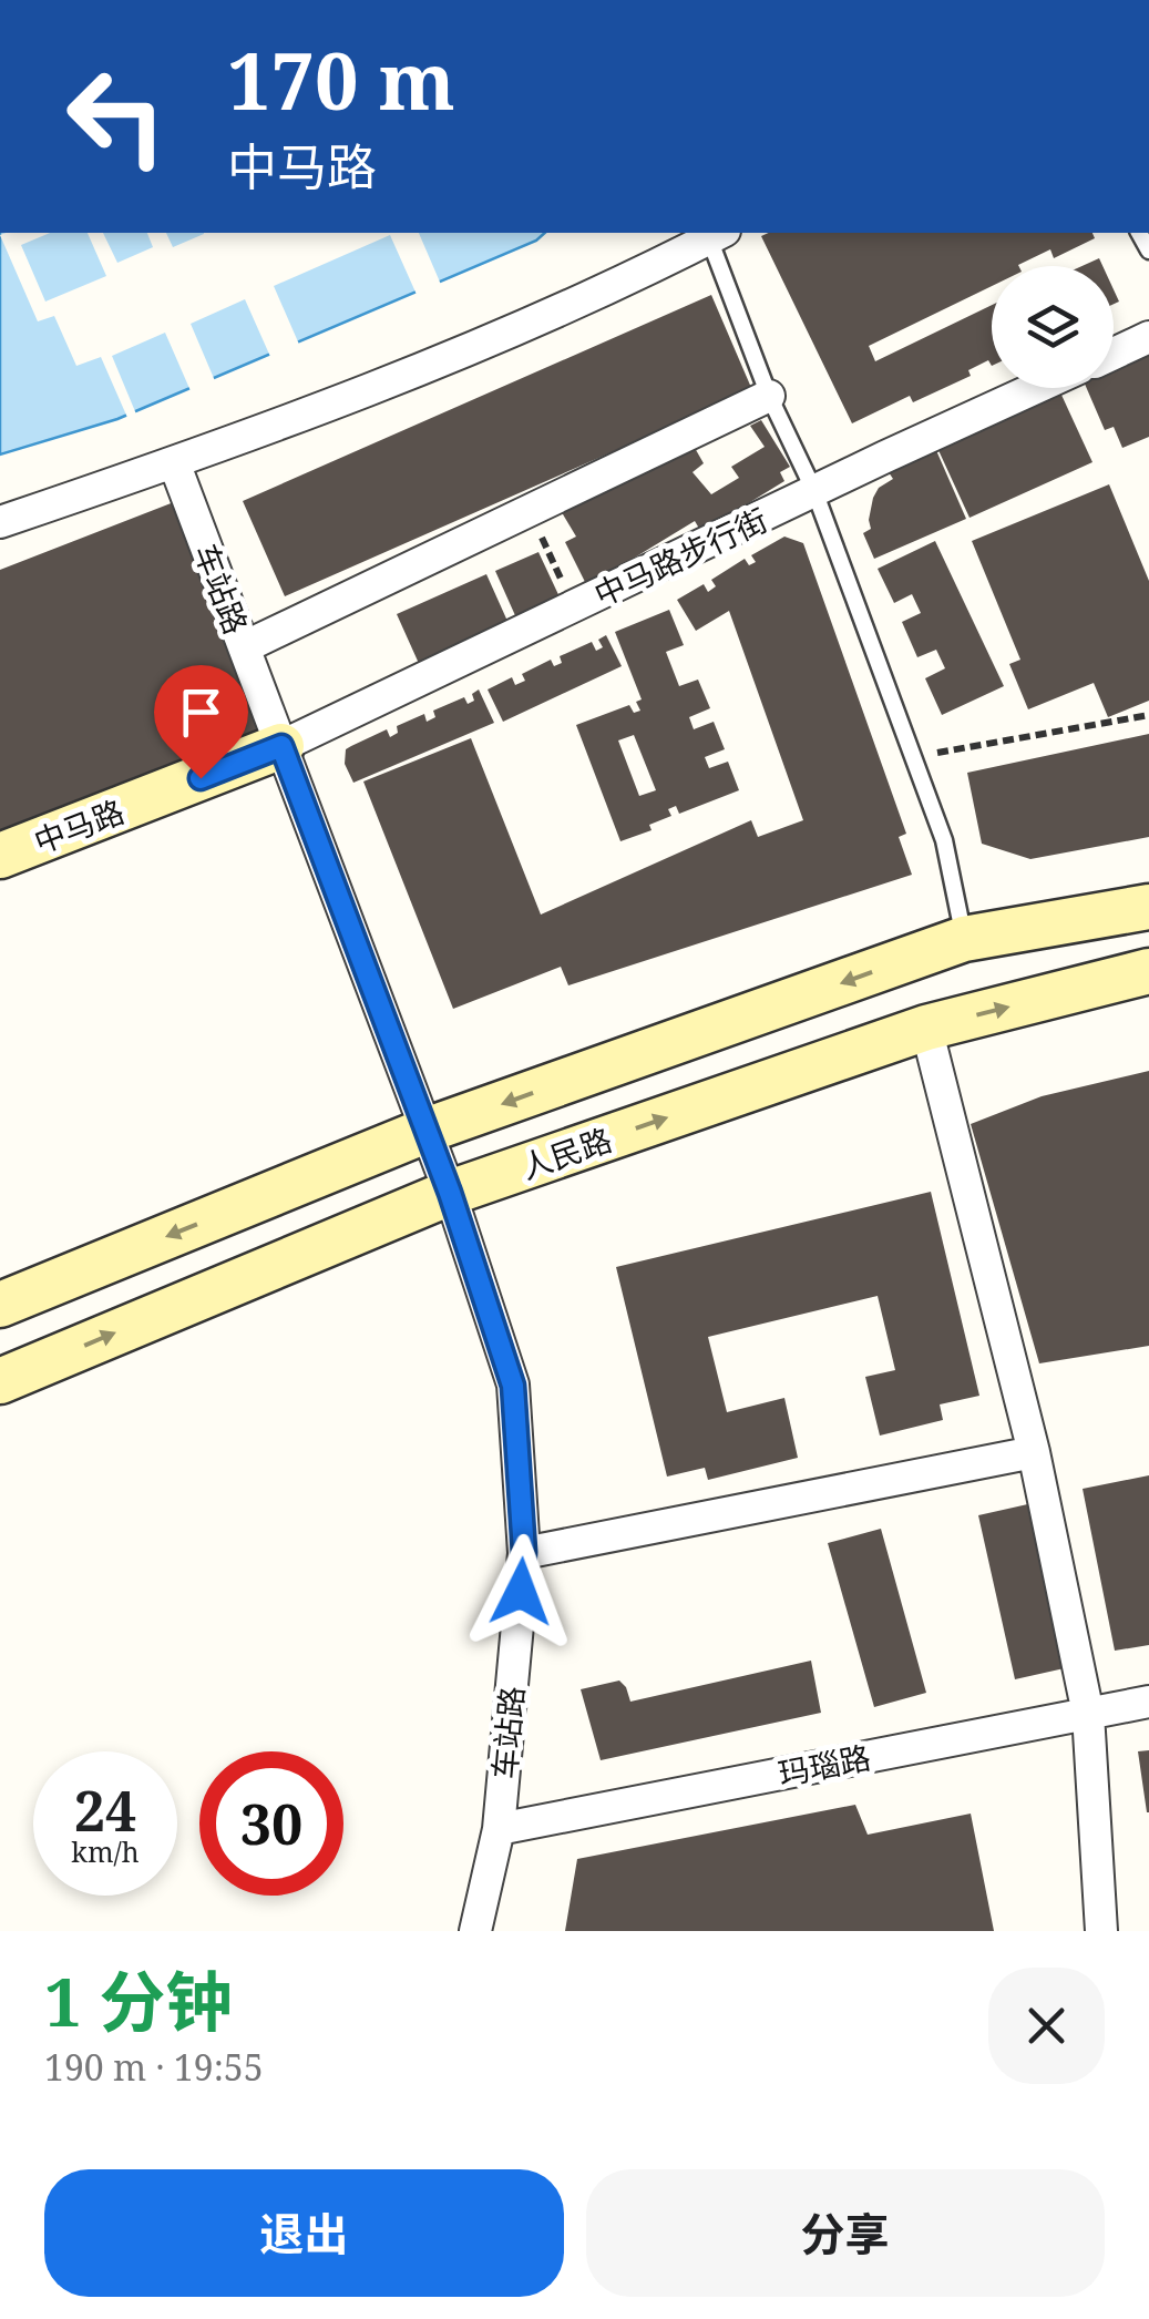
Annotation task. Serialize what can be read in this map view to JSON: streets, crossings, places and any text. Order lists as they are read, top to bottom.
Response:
{
  "streets": {
    "main road": ["中马路", "人民路"],
    "street": ["中马路步行街", "车站路", "玛瑙路"]
  },
  "crossings": [
    ["中马路步行街", "车站路"],
    ["中马路步行街", "中马路"],
    ["车站路", "中马路"],
    ["车站路", "人民路"],
    ["车站路", "玛瑙路"]
  ],
  "page": {
    "turn": ["170 m", "中马路"],
    "speed": "24 km/h",
    "limit": "30",
    "heading": ["1 分钟", "190 m · 19:55"],
    "buttons": ["退出", "分享"]
  }
}
